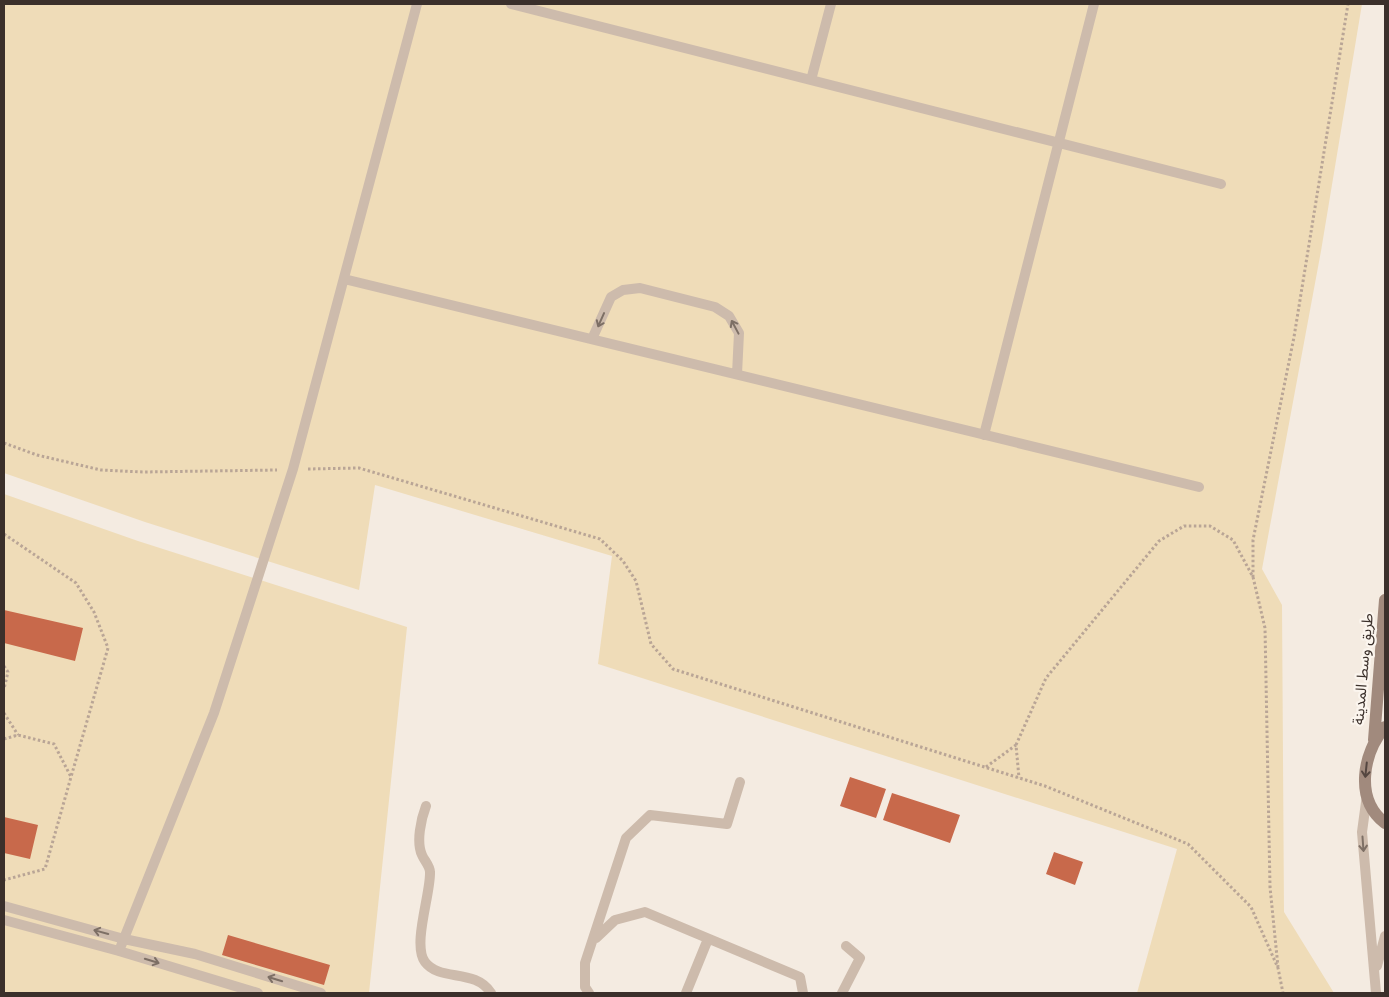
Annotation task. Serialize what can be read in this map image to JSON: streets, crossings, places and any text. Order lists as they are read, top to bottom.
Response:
{
  "streets": {
    "main road": ["طريق وسط المدينة"]
  }
}
